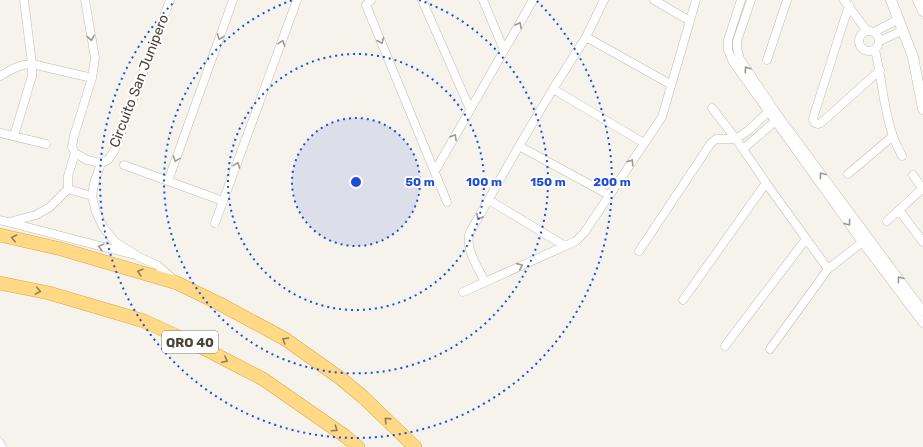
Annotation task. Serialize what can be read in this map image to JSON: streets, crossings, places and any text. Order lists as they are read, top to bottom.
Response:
{
  "streets": {
    "highway": ["QRO 40"],
    "street": ["Circuito San Junipero"]
  },
  "rings": [
    "50 m",
    "100 m",
    "150 m",
    "200 m"
  ]
}
